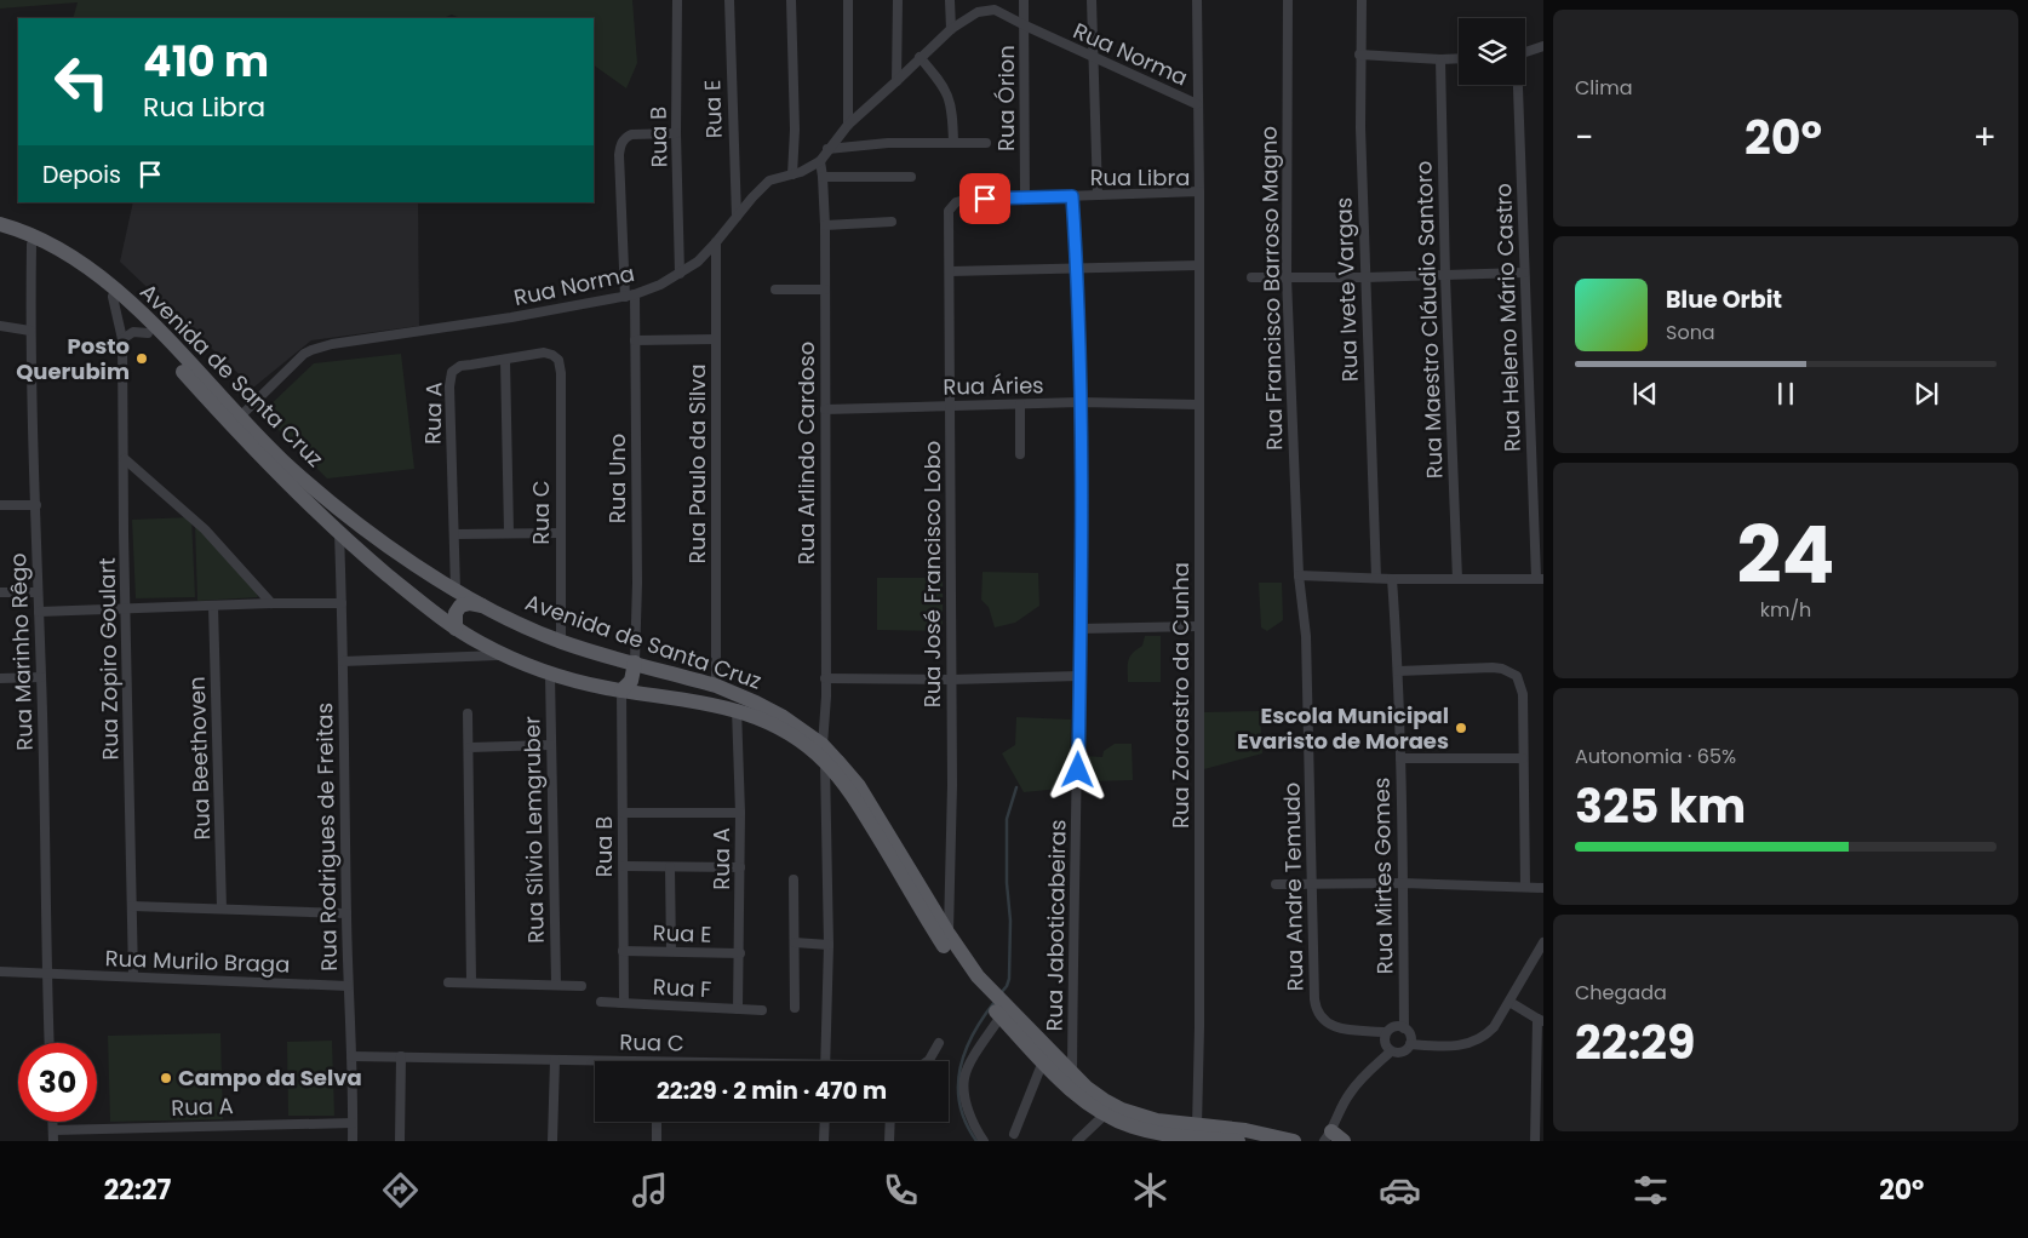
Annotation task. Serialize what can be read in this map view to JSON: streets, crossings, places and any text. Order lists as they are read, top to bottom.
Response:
{
  "streets": {
    "main road": ["Avenida de Santa Cruz"],
    "street": [
      "Rua Norma",
      "Rua Órion",
      "Rua E",
      "Rua B",
      "Rua Libra",
      "Rua Francisco Barroso Magno",
      "Rua Ivete Vargas",
      "Rua Heleno Mário Castro",
      "Rua Maestro Cláudio Santoro",
      "Rua Áries",
      "Rua A",
      "Rua Arlindo Cardoso",
      "Rua Paulo da Silva",
      "Rua Uno",
      "Rua C",
      "Rua José Francisco Lobo",
      "Rua Marinho Rêgo",
      "Rua Zopiro Goulart",
      "Rua Zoroastro da Cunha",
      "Rua Beethoven",
      "Rua Sílvio Lemgruber",
      "Rua Rodrigues de Freitas",
      "Rua Mirtes Gomes",
      "Rua Andre Temudo",
      "Rua Jaboticabeiras",
      "Rua Murilo Braga",
      "Rua F"
    ]
  },
  "crossings": [
    ["Rua Norma", "Rua Órion"],
    ["Rua Norma", "Rua E"],
    ["Rua Norma", "Rua B"],
    ["Rua Norma", "Avenida de Santa Cruz"],
    ["Rua Norma", "Rua Arlindo Cardoso"],
    ["Rua Norma", "Rua Paulo da Silva"],
    ["Rua Norma", "Rua Uno"],
    ["Rua Órion", "Rua Libra"],
    ["Rua E", "Rua B"],
    ["Rua E", "Rua A"],
    ["Rua B", "Avenida de Santa Cruz"],
    ["Rua B", "Rua F"],
    ["Rua Libra", "Rua José Francisco Lobo"],
    ["Rua Libra", "Rua Zoroastro da Cunha"],
    ["Rua Libra", "Rua Jaboticabeiras"],
    ["Rua Francisco Barroso Magno", "Rua Andre Temudo"],
    ["Avenida de Santa Cruz", "Rua A"],
    ["Avenida de Santa Cruz", "Rua Arlindo Cardoso"],
    ["Avenida de Santa Cruz", "Rua Paulo da Silva"],
    ["Avenida de Santa Cruz", "Rua Uno"],
    ["Avenida de Santa Cruz", "Rua C"],
    ["Avenida de Santa Cruz", "Rua José Francisco Lobo"],
    ["Avenida de Santa Cruz", "Rua Marinho Rêgo"],
    ["Avenida de Santa Cruz", "Rua Zopiro Goulart"],
    ["Avenida de Santa Cruz", "Rua Zoroastro da Cunha"],
    ["Avenida de Santa Cruz", "Rua Sílvio Lemgruber"],
    ["Avenida de Santa Cruz", "Rua Rodrigues de Freitas"],
    ["Avenida de Santa Cruz", "Rua Jaboticabeiras"],
    ["Rua Áries", "Rua Arlindo Cardoso"],
    ["Rua Áries", "Rua José Francisco Lobo"],
    ["Rua Áries", "Rua Zoroastro da Cunha"],
    ["Rua Áries", "Rua Jaboticabeiras"],
    ["Rua A", "Rua C"],
    ["Rua A", "Rua Rodrigues de Freitas"],
    ["Rua A", "Rua F"],
    ["Rua C", "Rua Rodrigues de Freitas"],
    ["Rua Marinho Rêgo", "Rua Murilo Braga"],
    ["Rua Zopiro Goulart", "Rua Murilo Braga"],
    ["Rua Rodrigues de Freitas", "Rua Murilo Braga"],
    ["Rua Mirtes Gomes", "Rua Andre Temudo"]
  ],
  "places": ["Posto Querubim", "Escola Municipal Evaristo de Moraes", "Campo da Selva"],
  "page": {
    "tile": [
      "Clima",
      ["24", "km/h"],
      ["Autonomia · 65%", "325 km"],
      ["Chegada", "22:29"]
    ],
    "turn": ["410 m", "Rua Libra"],
    "heat": ["−", "20°", "+"],
    "then": "Depois",
    "song": ["Blue Orbit", "Sona"],
    "limit": "30",
    "trip": "22:29 · 2 min · 470 m",
    "tabs": ["22:27", "20°"]
  }
}
